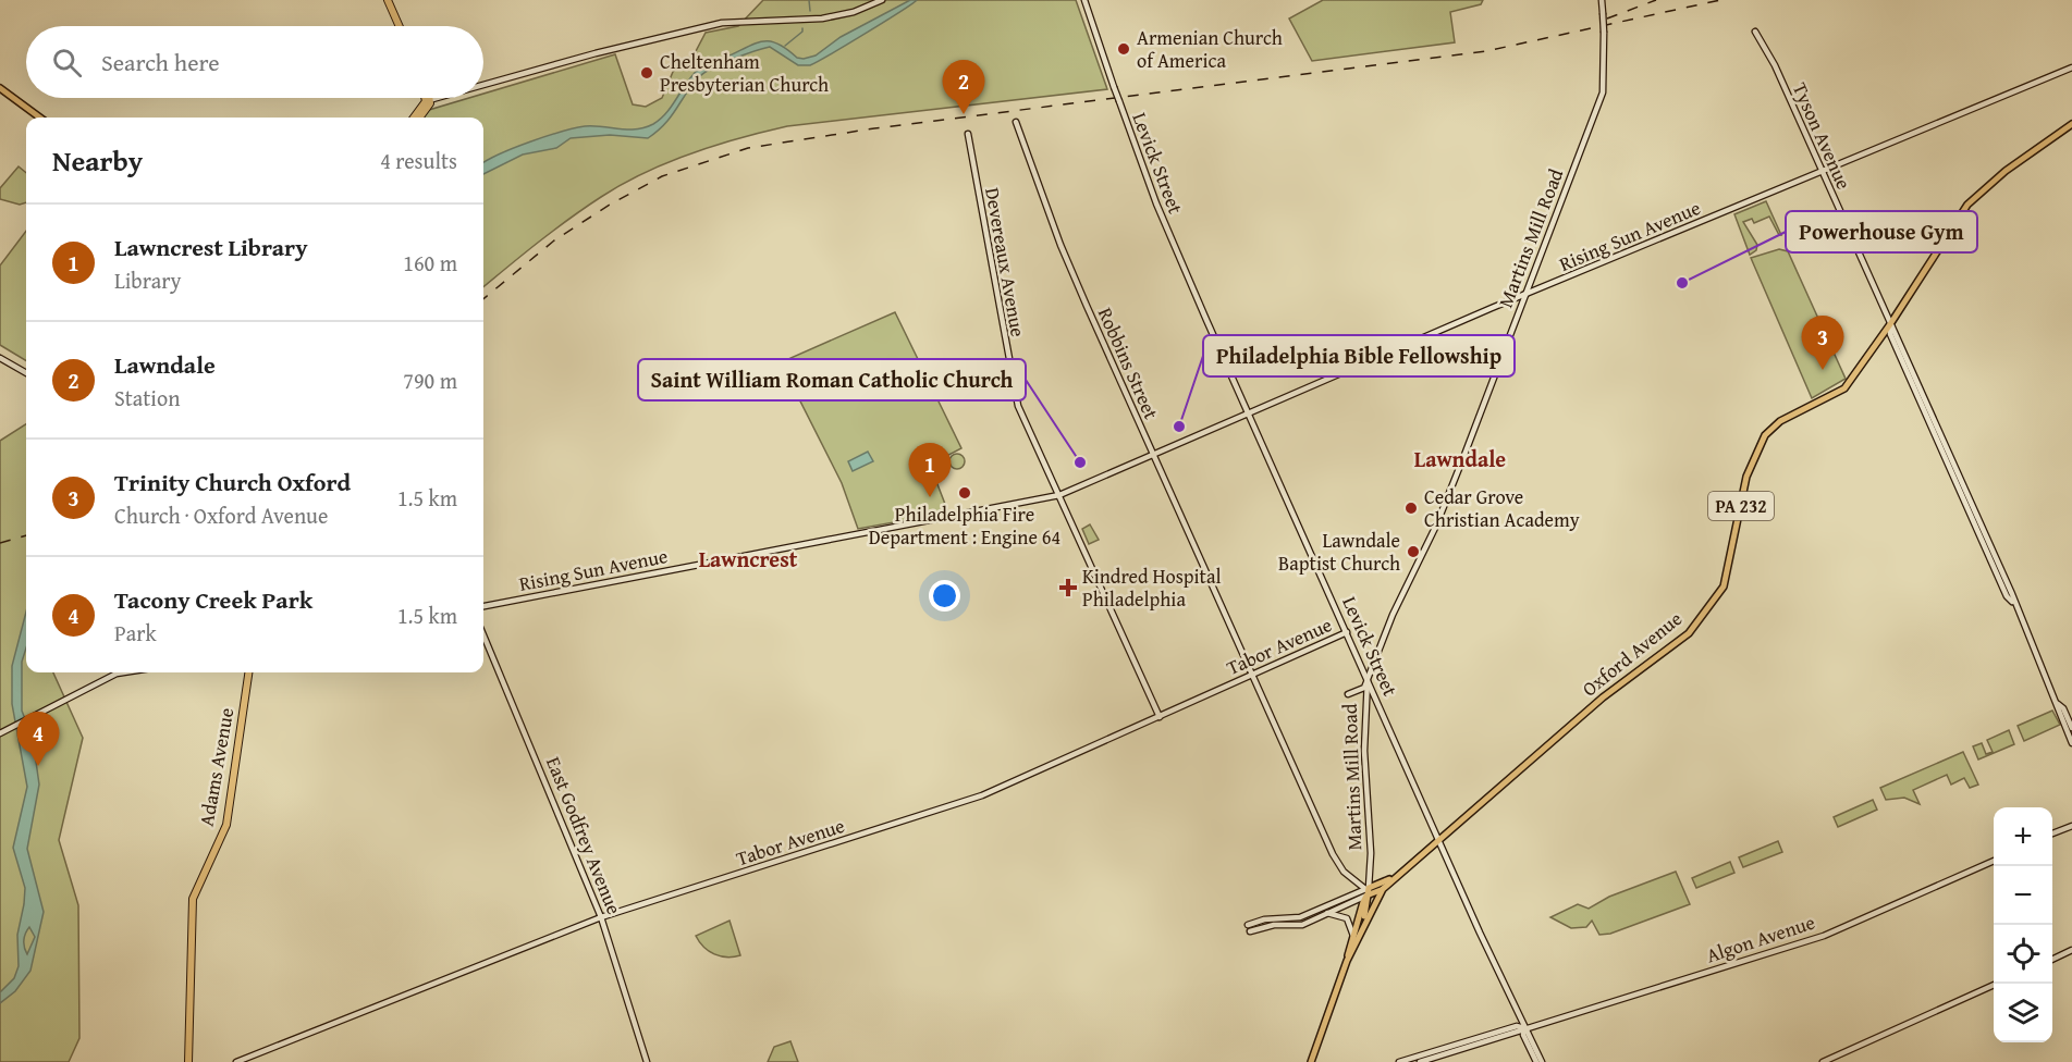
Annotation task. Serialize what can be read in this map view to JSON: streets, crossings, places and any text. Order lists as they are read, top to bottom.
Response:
{
  "streets": {
    "highway": ["Adams Avenue"],
    "main road": ["Martins Mill Road", "PA 232", "Oxford Avenue"],
    "street": [
      "Tyson Avenue",
      "Levick Street",
      "Rising Sun Avenue",
      "Devereaux Avenue",
      "Robbins Street",
      "Tabor Avenue",
      "East Godfrey Avenue",
      "Algon Avenue"
    ]
  },
  "crossings": [
    ["Tyson Avenue", "Rising Sun Avenue"],
    ["Tyson Avenue", "Oxford Avenue"],
    ["Levick Street", "Rising Sun Avenue"],
    ["Levick Street", "Martins Mill Road"],
    ["Levick Street", "Tabor Avenue"],
    ["Levick Street", "Oxford Avenue"],
    ["Levick Street", "Algon Avenue"],
    ["Rising Sun Avenue", "Martins Mill Road"],
    ["Rising Sun Avenue", "Devereaux Avenue"],
    ["Rising Sun Avenue", "Robbins Street"],
    ["Martins Mill Road", "Robbins Street"],
    ["Martins Mill Road", "Oxford Avenue"],
    ["Devereaux Avenue", "Tabor Avenue"],
    ["Robbins Street", "Tabor Avenue"],
    ["Robbins Street", "Oxford Avenue"],
    ["Tabor Avenue", "East Godfrey Avenue"]
  ],
  "districts": ["Lawndale", "Lawncrest"],
  "places": {
    "other": [
      "Armenian Church of America",
      "Cheltenham Presbyterian Church",
      "Powerhouse Gym",
      "Philadelphia Bible Fellowship",
      "Saint William Roman Catholic Church",
      "Philadelphia Fire Department : Engine 64",
      "Cedar Grove Christian Academy",
      "Lawndale Baptist Church"
    ],
    "health": ["Kindred Hospital Philadelphia"]
  },
  "page": {
    "search": "Search here",
    "pins": [
      "2",
      "3",
      "1",
      "4"
    ],
    "heading": ["Nearby", "4 results"],
    "list": [
      {
        "mark": "1",
        "name": "Lawncrest Library",
        "note": "Library",
        "value": "160 m"
      },
      {
        "mark": "2",
        "name": "Lawndale",
        "note": "Station",
        "value": "790 m"
      },
      {
        "mark": "3",
        "name": "Trinity Church Oxford",
        "note": "Church · Oxford Avenue",
        "value": "1.5 km"
      },
      {
        "mark": "4",
        "name": "Tacony Creek Park",
        "note": "Park",
        "value": "1.5 km"
      }
    ],
    "map_buttons": ["+", "−"]
  }
}
